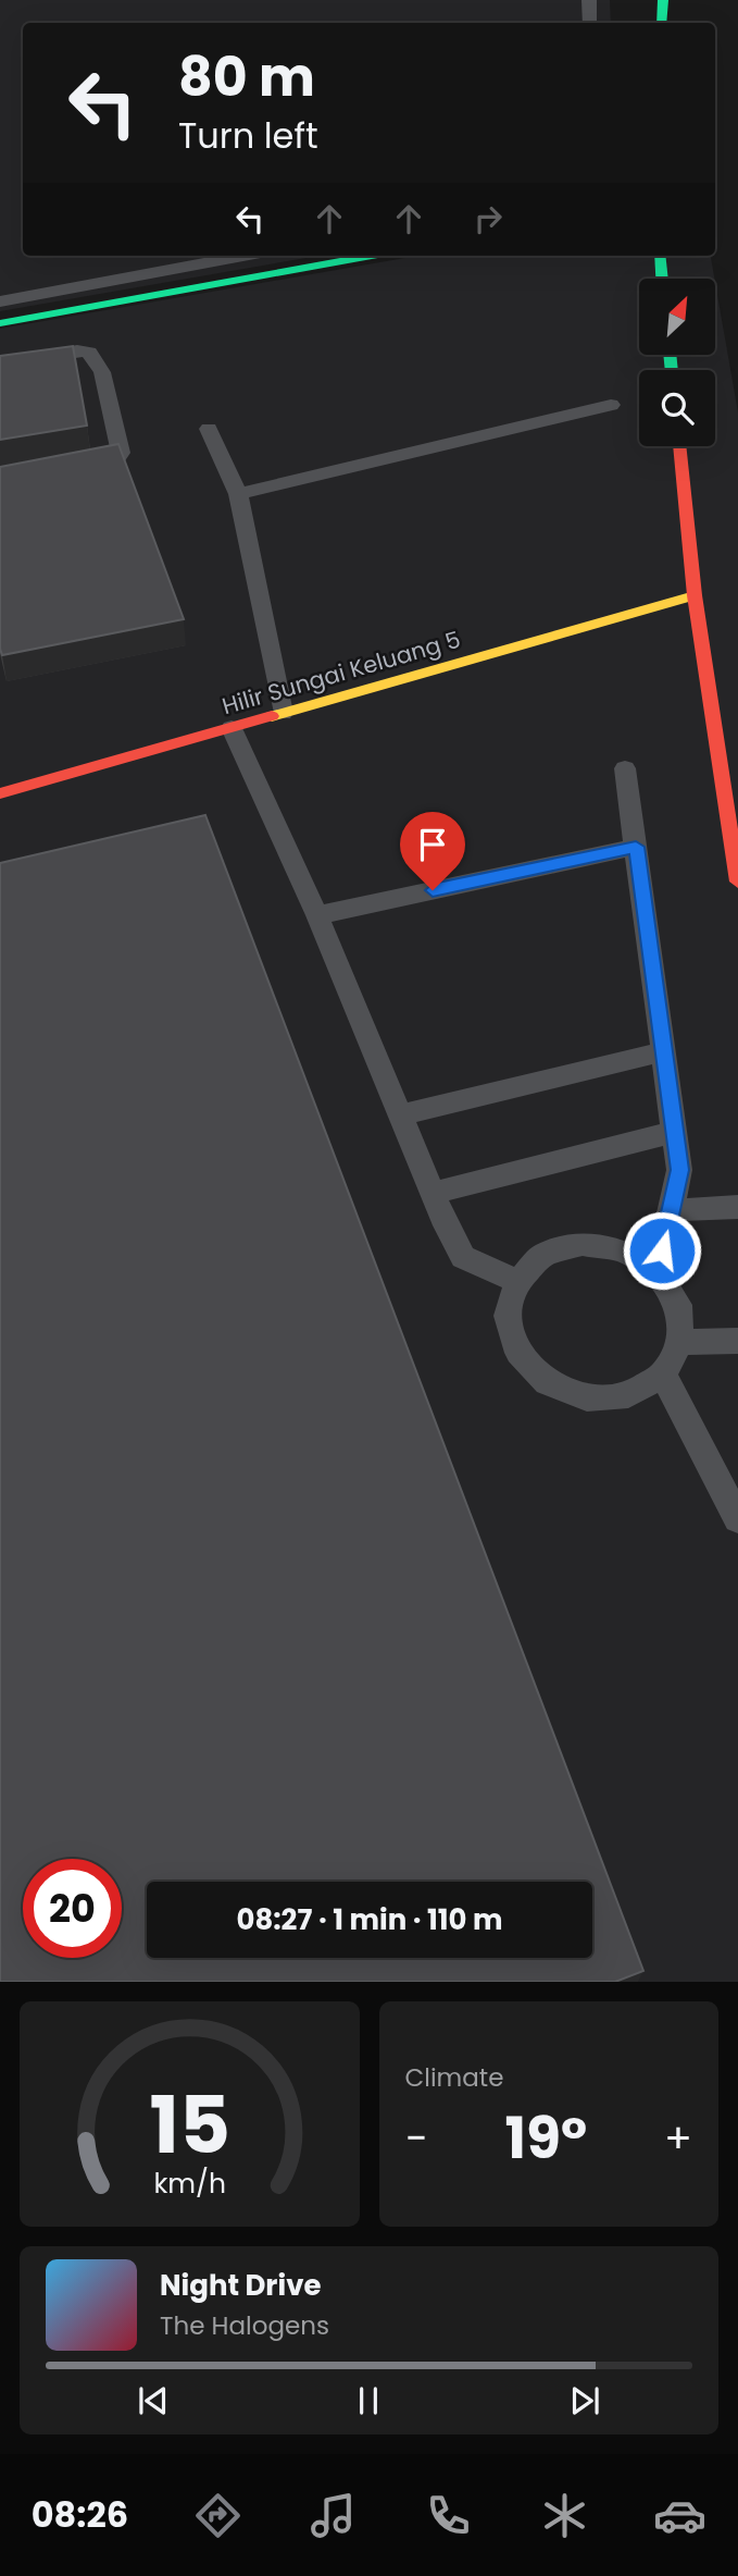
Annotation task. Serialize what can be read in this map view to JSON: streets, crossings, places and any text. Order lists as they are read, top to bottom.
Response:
{
  "streets": {
    "street": ["Hilir Sungai Keluang 5"]
  },
  "north": "top right",
  "page": {
    "turn": ["80 m", "Turn left"],
    "limit": "20",
    "trip": "08:27 · 1 min · 110 m",
    "tile": "Climate",
    "heat": ["−", "19°", "+"],
    "song": ["Night Drive", "The Halogens"],
    "tabs": "08:26",
    "gauge": ["15", "km/h"]
  }
}
